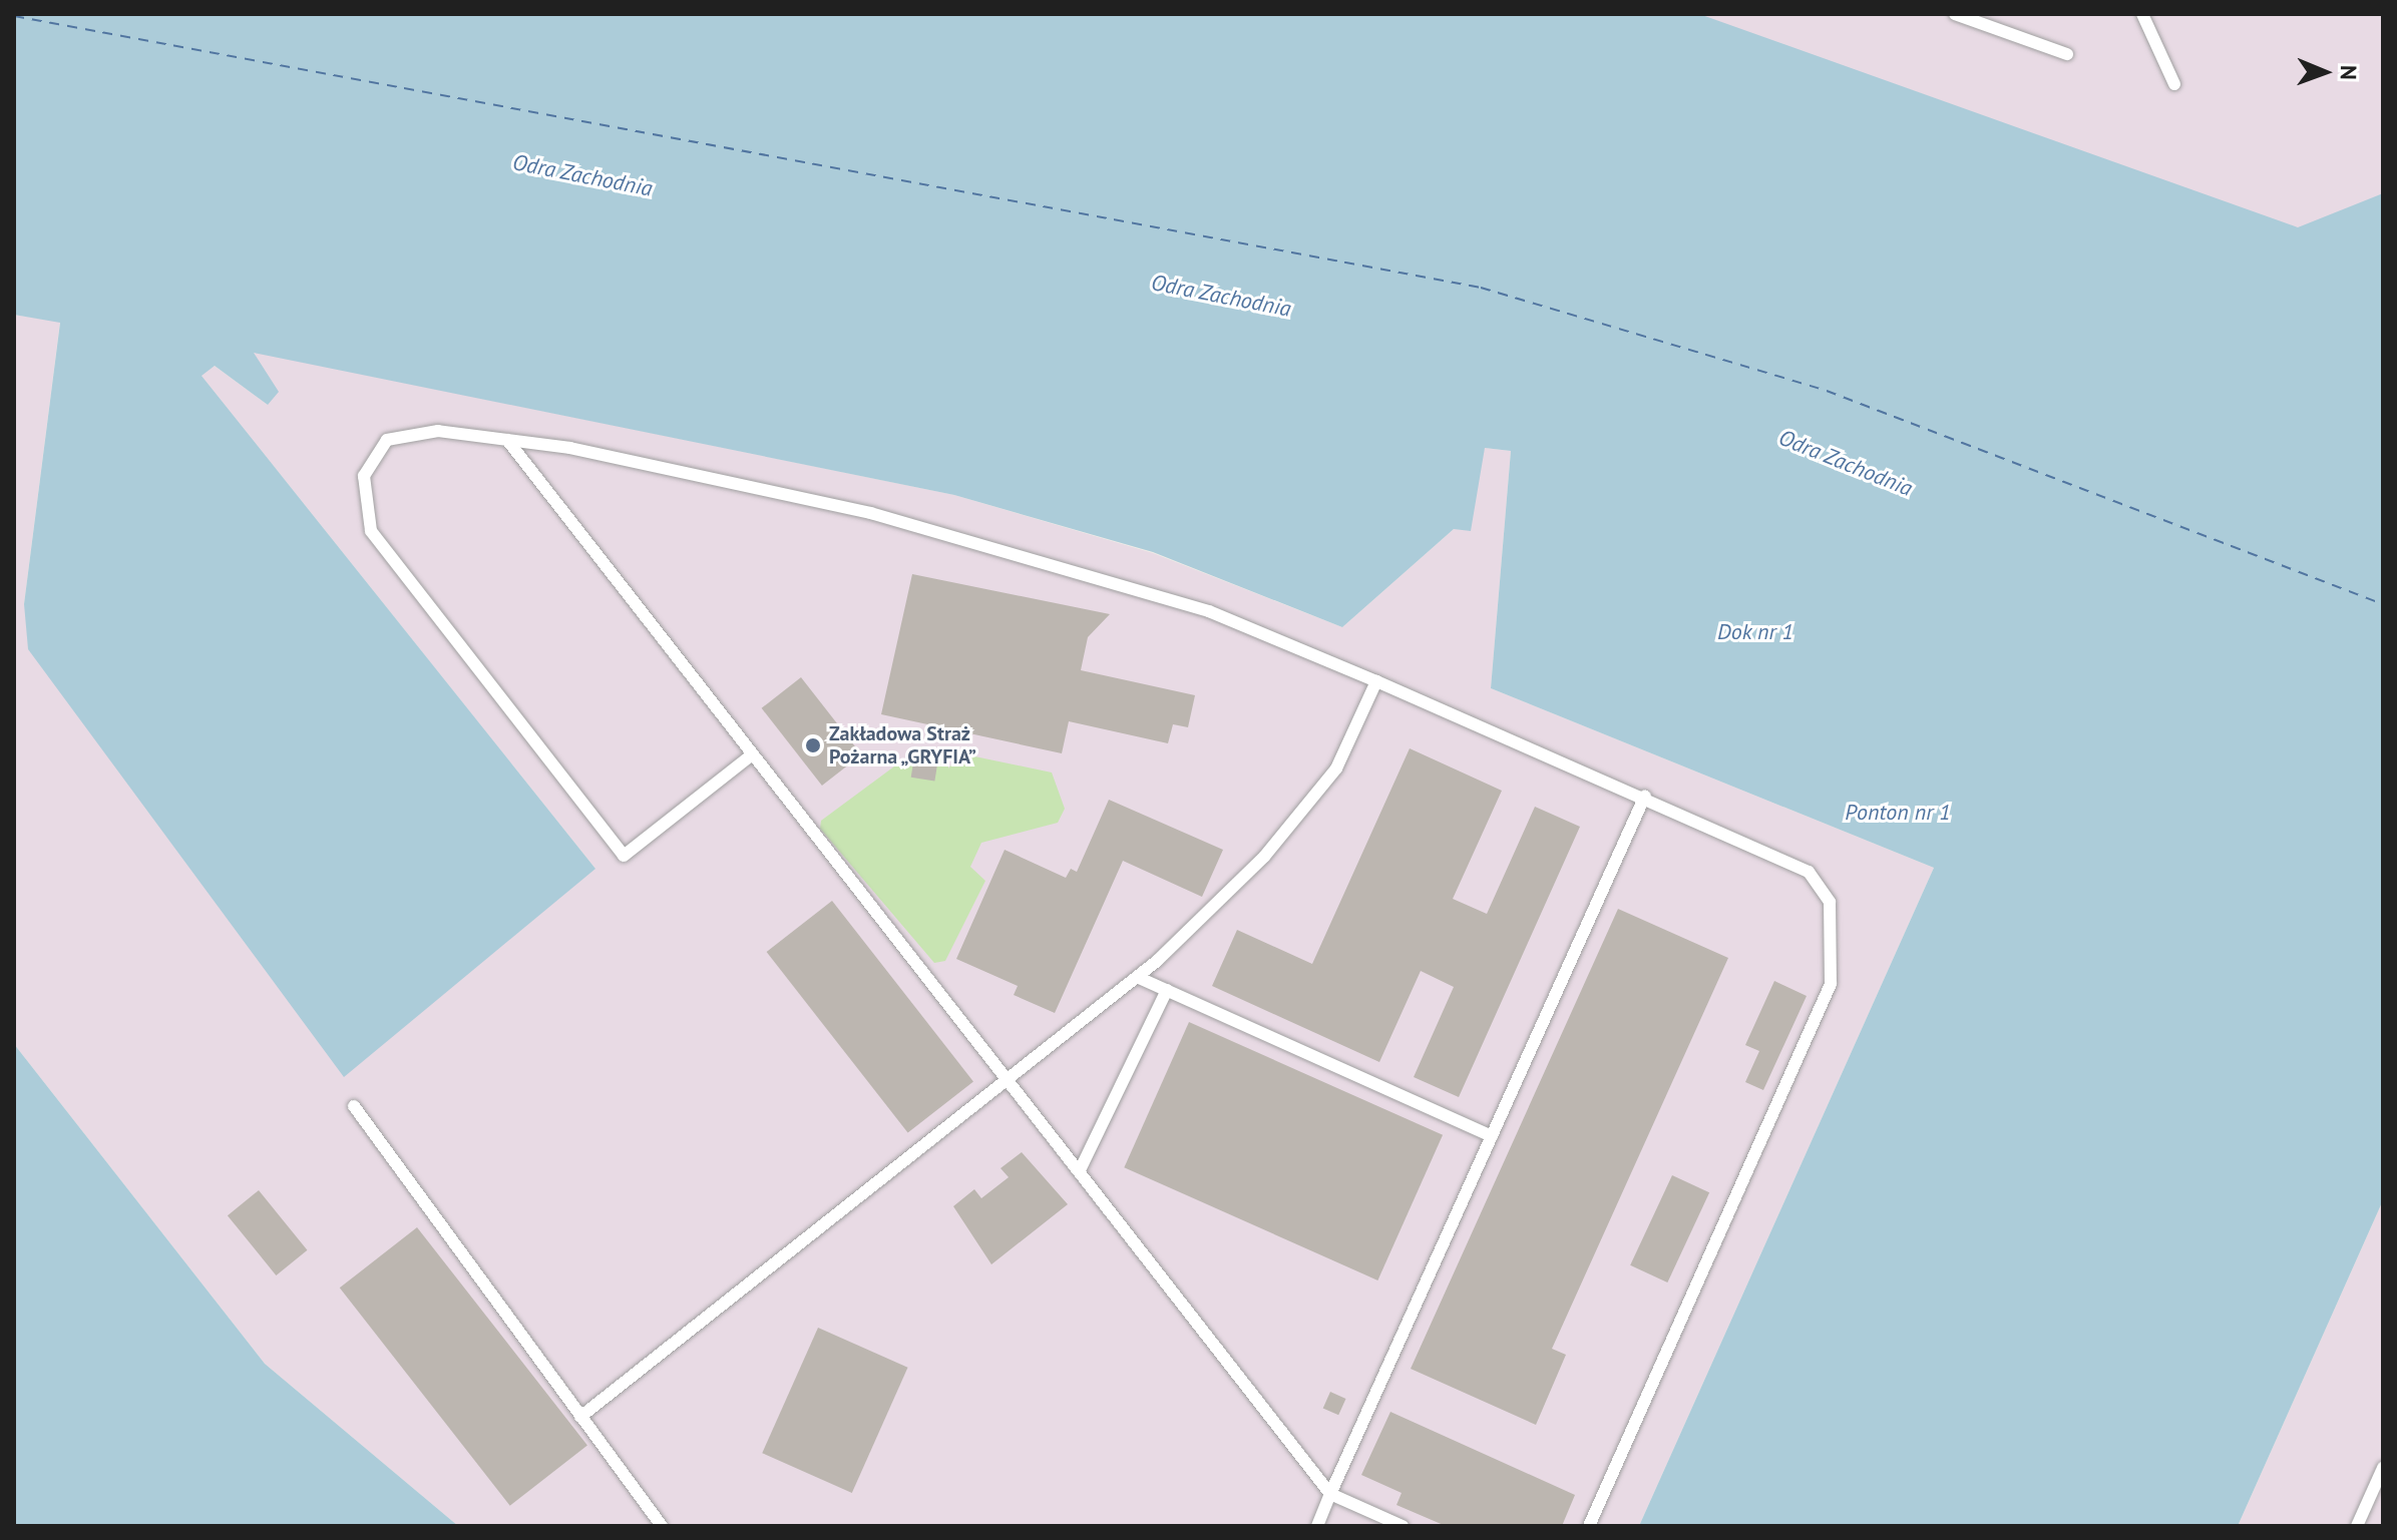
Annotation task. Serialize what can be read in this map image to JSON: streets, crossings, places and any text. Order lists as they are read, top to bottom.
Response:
{
  "water": ["Odra Zachodnia", "Dok nr 1", "Ponton nr 1"],
  "places": ["Zakładowa Straż Pożarna „GRYFIA”"],
  "north": "right"
}
